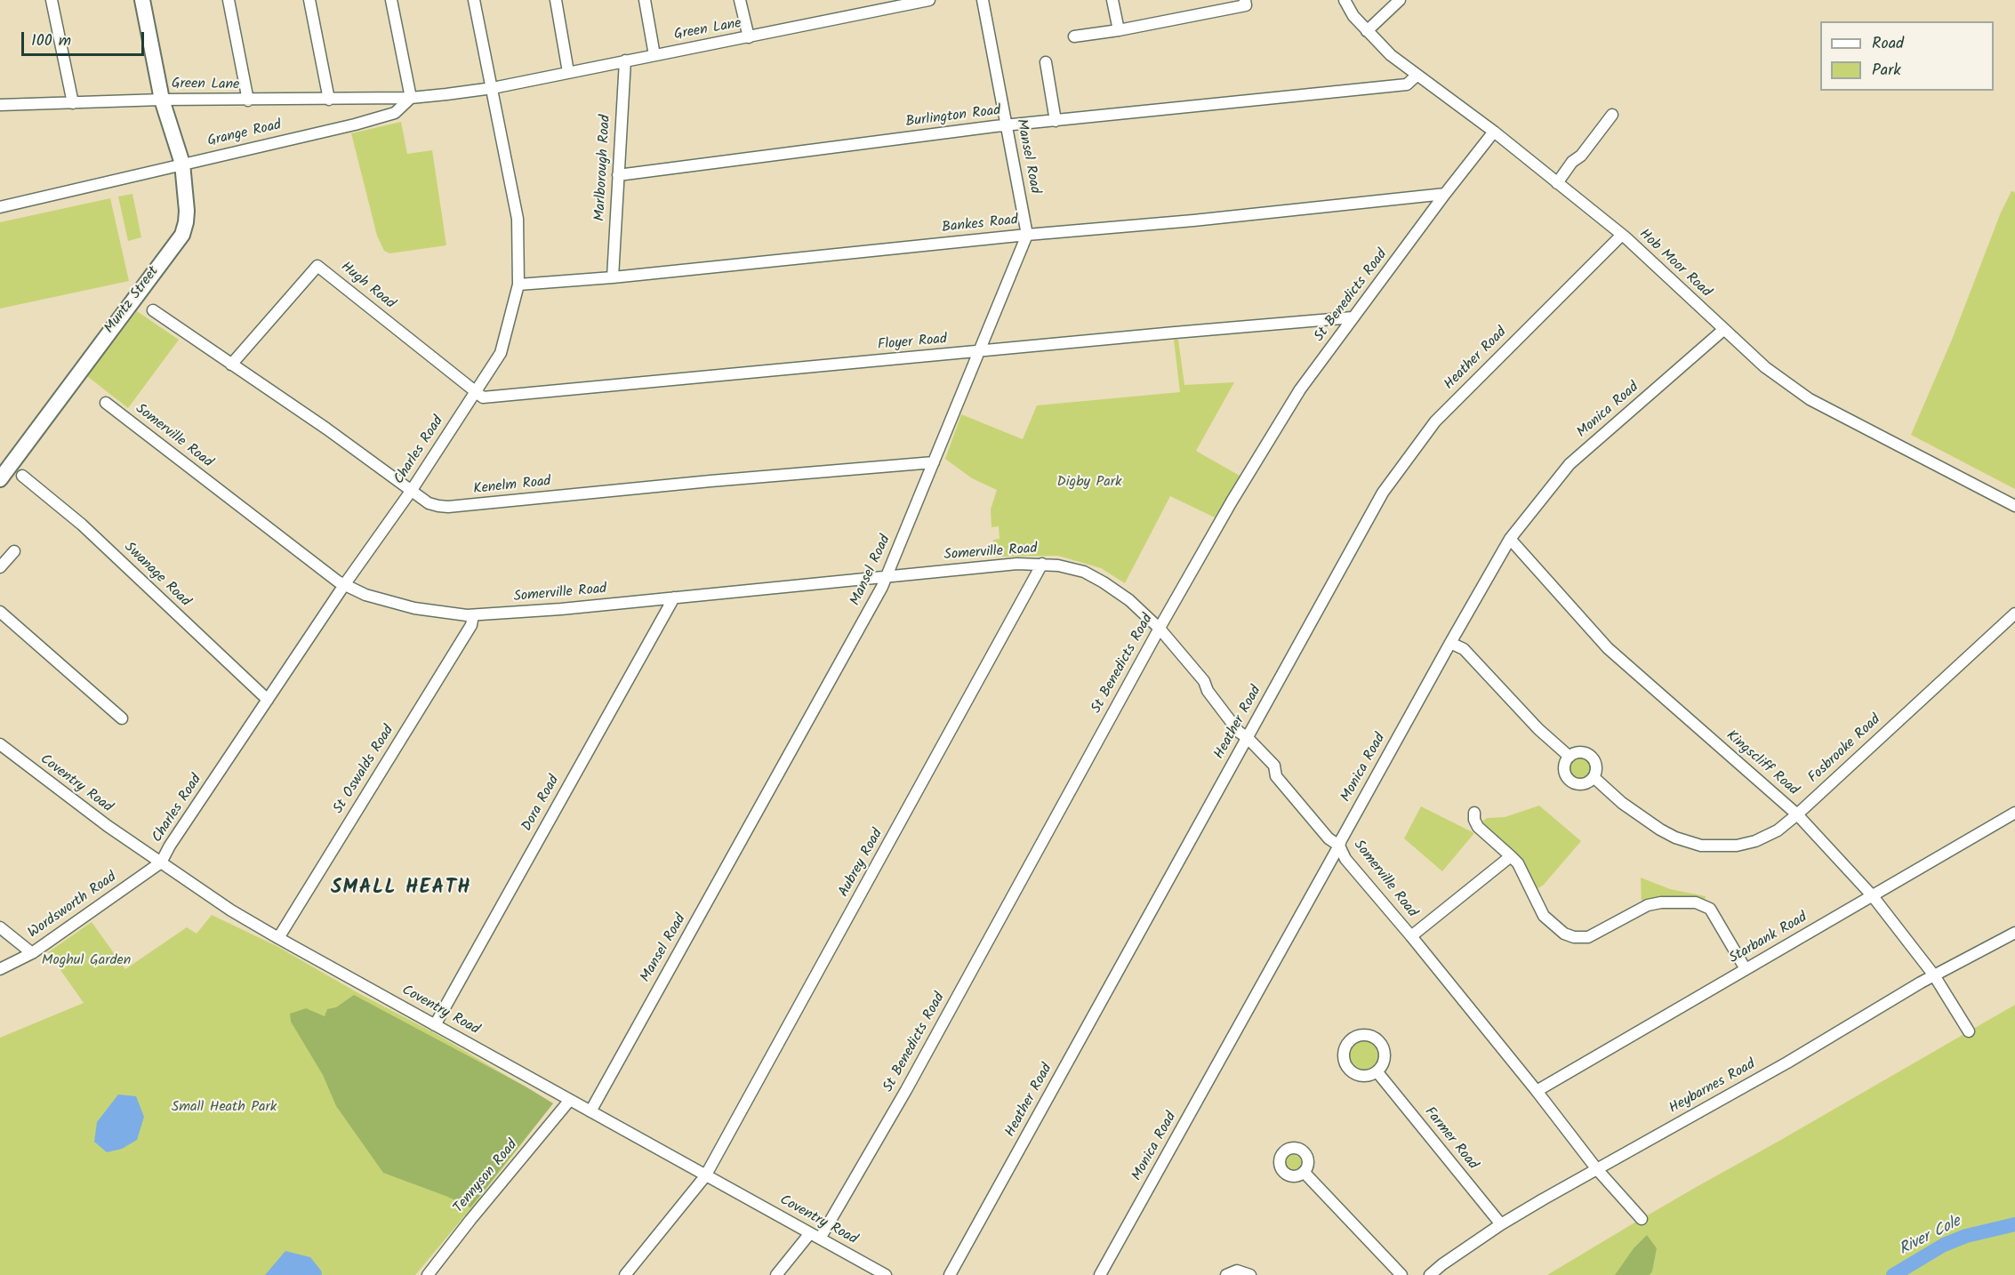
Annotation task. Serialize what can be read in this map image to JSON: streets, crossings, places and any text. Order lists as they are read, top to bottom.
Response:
{
  "streets": {
    "main road": ["Muntz Street"],
    "street": [
      "Green Lane",
      "Burlington Road",
      "Grange Road",
      "Mansel Road",
      "Marlborough Road",
      "Bankes Road",
      "Hob Moor Road",
      "Hugh Road",
      "St Benedicts Road",
      "Floyer Road",
      "Heather Road",
      "Monica Road",
      "Somerville Road",
      "Charles Road",
      "Kenelm Road",
      "Swanage Road",
      "Fosbrooke Road",
      "Kingscliff Road",
      "St Oswalds Road",
      "Coventry Road",
      "Dora Road",
      "Aubrey Road",
      "Wordsworth Road",
      "Starbank Road",
      "Heybarnes Road",
      "Farmer Road",
      "Tennyson Road"
    ]
  },
  "crossings": [
    ["Green Lane", "Grange Road"],
    ["Green Lane", "Marlborough Road"],
    ["Green Lane", "Muntz Street"],
    ["Green Lane", "Charles Road"],
    ["Burlington Road", "Mansel Road"],
    ["Burlington Road", "Marlborough Road"],
    ["Burlington Road", "Hob Moor Road"],
    ["Grange Road", "Muntz Street"],
    ["Mansel Road", "Bankes Road"],
    ["Mansel Road", "Floyer Road"],
    ["Mansel Road", "Somerville Road"],
    ["Mansel Road", "Kenelm Road"],
    ["Mansel Road", "Coventry Road"],
    ["Marlborough Road", "Bankes Road"],
    ["Bankes Road", "St Benedicts Road"],
    ["Bankes Road", "Charles Road"],
    ["Hob Moor Road", "St Benedicts Road"],
    ["Hob Moor Road", "Heather Road"],
    ["Hob Moor Road", "Monica Road"],
    ["Hugh Road", "Floyer Road"],
    ["Hugh Road", "Charles Road"],
    ["Hugh Road", "Kenelm Road"],
    ["St Benedicts Road", "Floyer Road"],
    ["St Benedicts Road", "Somerville Road"],
    ["St Benedicts Road", "Coventry Road"],
    ["Floyer Road", "Charles Road"],
    ["Heather Road", "Somerville Road"],
    ["Monica Road", "Somerville Road"],
    ["Monica Road", "Kingscliff Road"],
    ["Somerville Road", "Charles Road"],
    ["Somerville Road", "St Oswalds Road"],
    ["Somerville Road", "Dora Road"],
    ["Somerville Road", "Aubrey Road"],
    ["Somerville Road", "Starbank Road"],
    ["Somerville Road", "Heybarnes Road"],
    ["Charles Road", "Kenelm Road"],
    ["Charles Road", "Swanage Road"],
    ["Charles Road", "Coventry Road"],
    ["Charles Road", "Wordsworth Road"],
    ["Fosbrooke Road", "Kingscliff Road"],
    ["Kingscliff Road", "Starbank Road"],
    ["Kingscliff Road", "Heybarnes Road"],
    ["St Oswalds Road", "Coventry Road"],
    ["Coventry Road", "Dora Road"],
    ["Coventry Road", "Aubrey Road"],
    ["Coventry Road", "Wordsworth Road"],
    ["Coventry Road", "Tennyson Road"],
    ["Heybarnes Road", "Farmer Road"]
  ],
  "districts": ["SMALL HEATH"],
  "water": ["River Cole"],
  "parks": ["Digby Park", "Moghul Garden", "Small Heath Park"],
  "legend": ["Road", "Park"],
  "scale_bar": "100 m"
}
